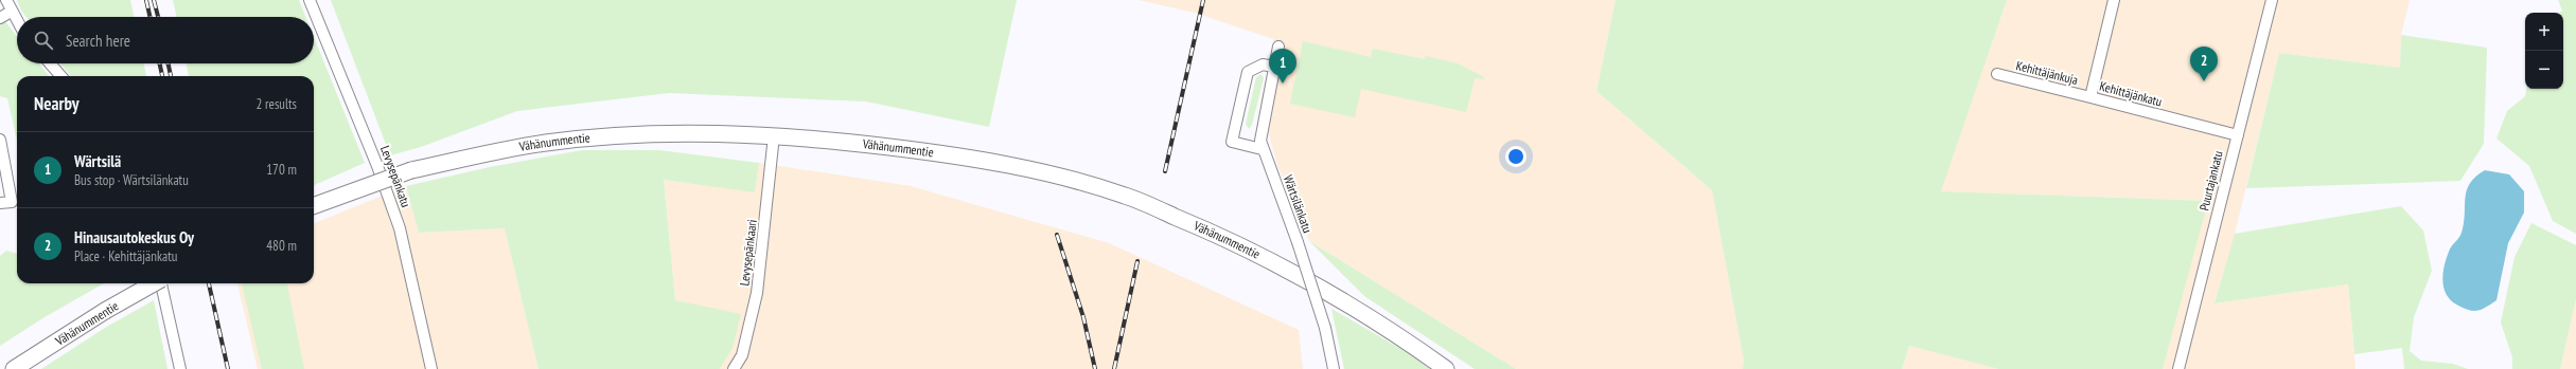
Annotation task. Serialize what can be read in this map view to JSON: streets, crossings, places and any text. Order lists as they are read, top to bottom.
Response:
{
  "streets": {
    "main road": ["Vähänummentie"],
    "street": [
      "Kehittäjänkuja",
      "Kehittäjänkatu",
      "Levysepänkatu",
      "Puurtajankatu",
      "Wärtsilänkatu",
      "Levysepänkaari"
    ]
  },
  "crossings": [
    ["Kehittäjänkuja", "Kehittäjänkatu"],
    ["Kehittäjänkatu", "Puurtajankatu"],
    ["Vähänummentie", "Levysepänkaari"]
  ],
  "page": {
    "map_buttons": ["+", "−"],
    "search": "Search here",
    "pins": ["2", "1"],
    "heading": ["Nearby", "2 results"],
    "list": [
      {
        "mark": "1",
        "name": "Wärtsilä",
        "note": "Bus stop · Wärtsilänkatu",
        "value": "170 m"
      },
      {
        "mark": "2",
        "name": "Hinausautokeskus Oy",
        "note": "Place · Kehittäjänkatu",
        "value": "480 m"
      }
    ]
  }
}
